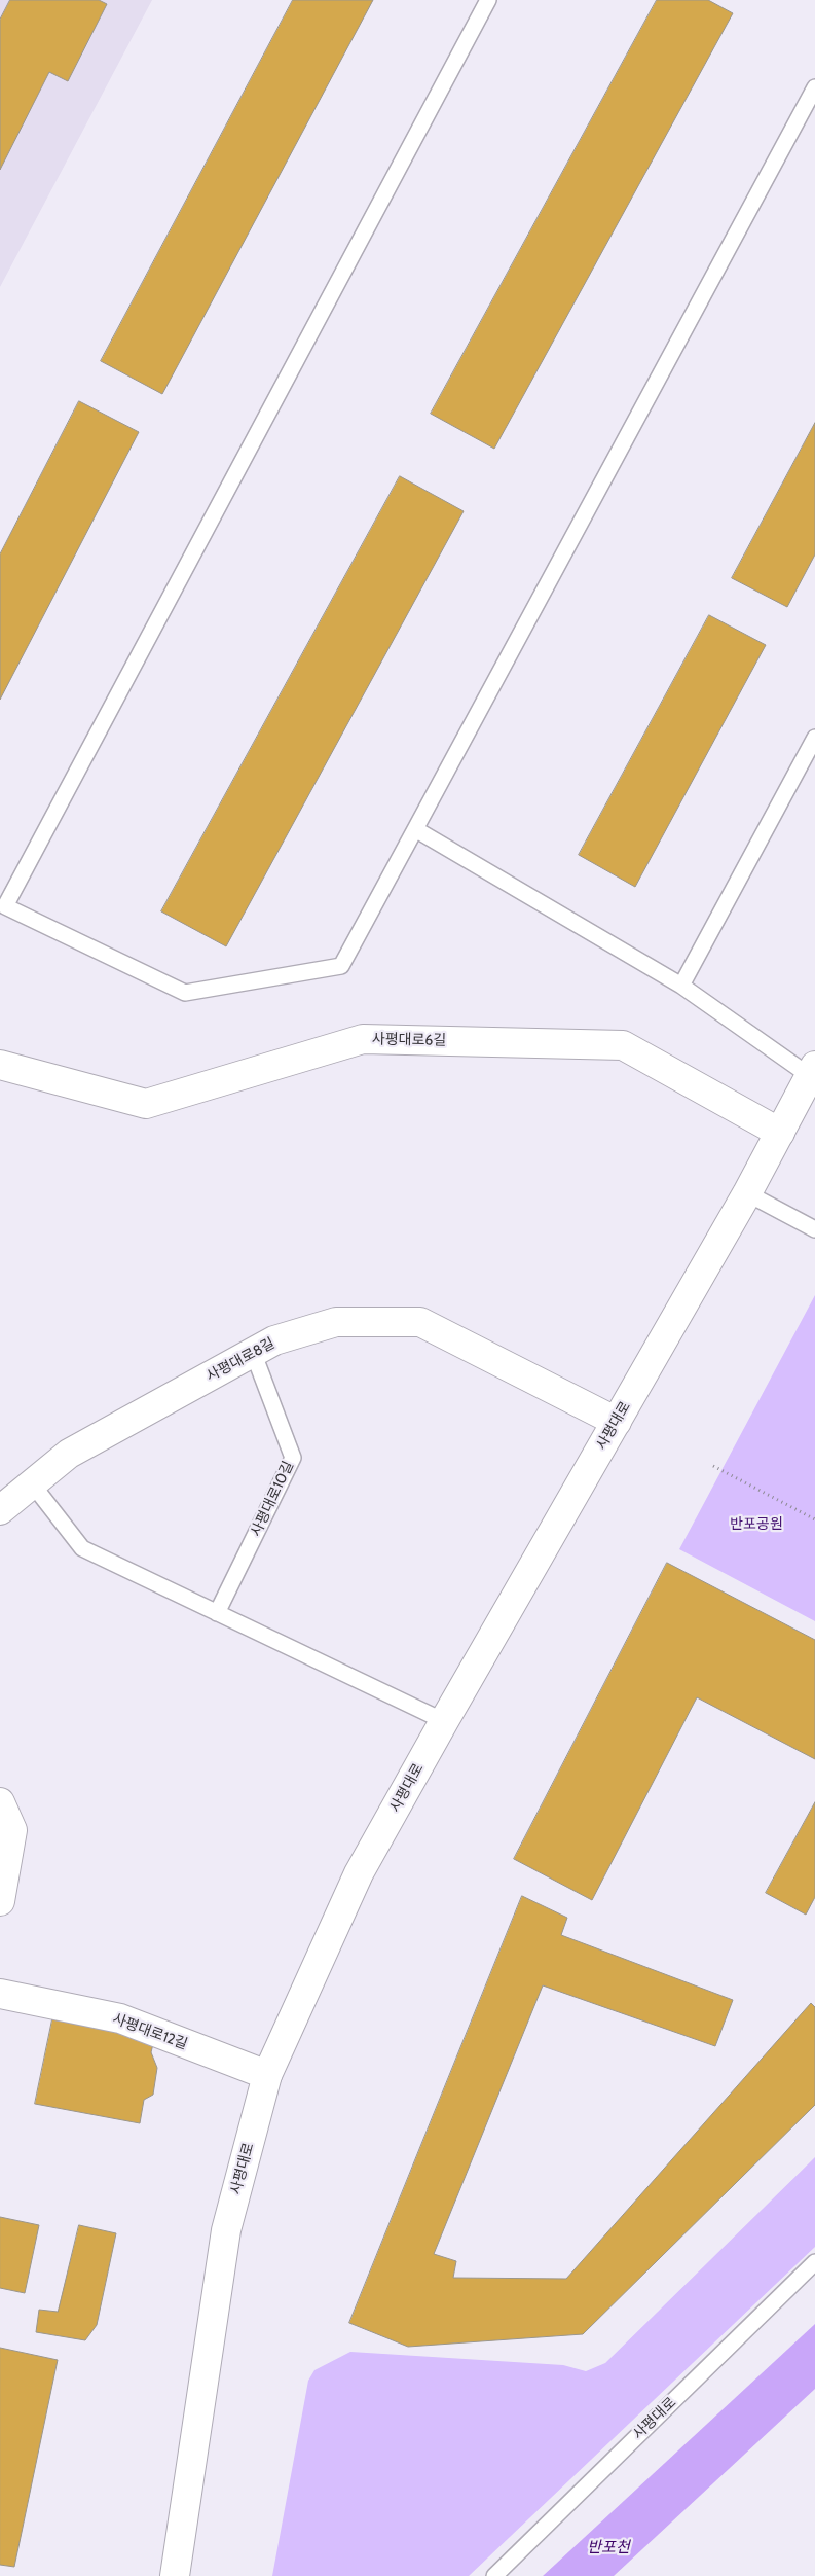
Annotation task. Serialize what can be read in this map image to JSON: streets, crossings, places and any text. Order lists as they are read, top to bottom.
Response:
{
  "streets": {
    "street": [
      "사평대로6길",
      "사평대로8길",
      "사평대로",
      "사평대로12길"
    ],
    "lane": ["사평대로10길"]
  },
  "crossings": [
    ["사평대로6길", "사평대로"],
    ["사평대로8길", "사평대로"],
    ["사평대로8길", "사평대로10길"],
    ["사평대로", "사평대로12길"]
  ],
  "water": ["반포천"],
  "parks": ["반포공원"]
}
